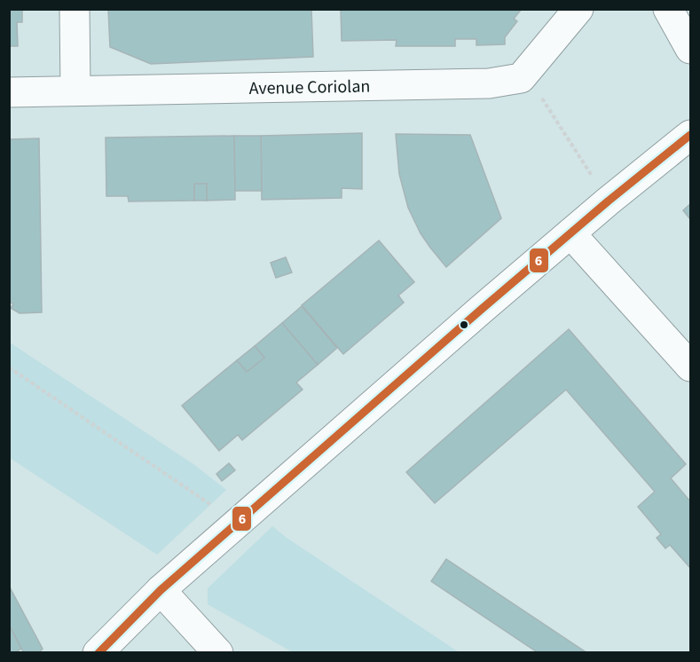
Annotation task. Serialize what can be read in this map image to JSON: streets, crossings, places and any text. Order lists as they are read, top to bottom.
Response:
{
  "streets": {
    "street": ["Avenue Coriolan"]
  },
  "lines": ["transit line 6"]
}
